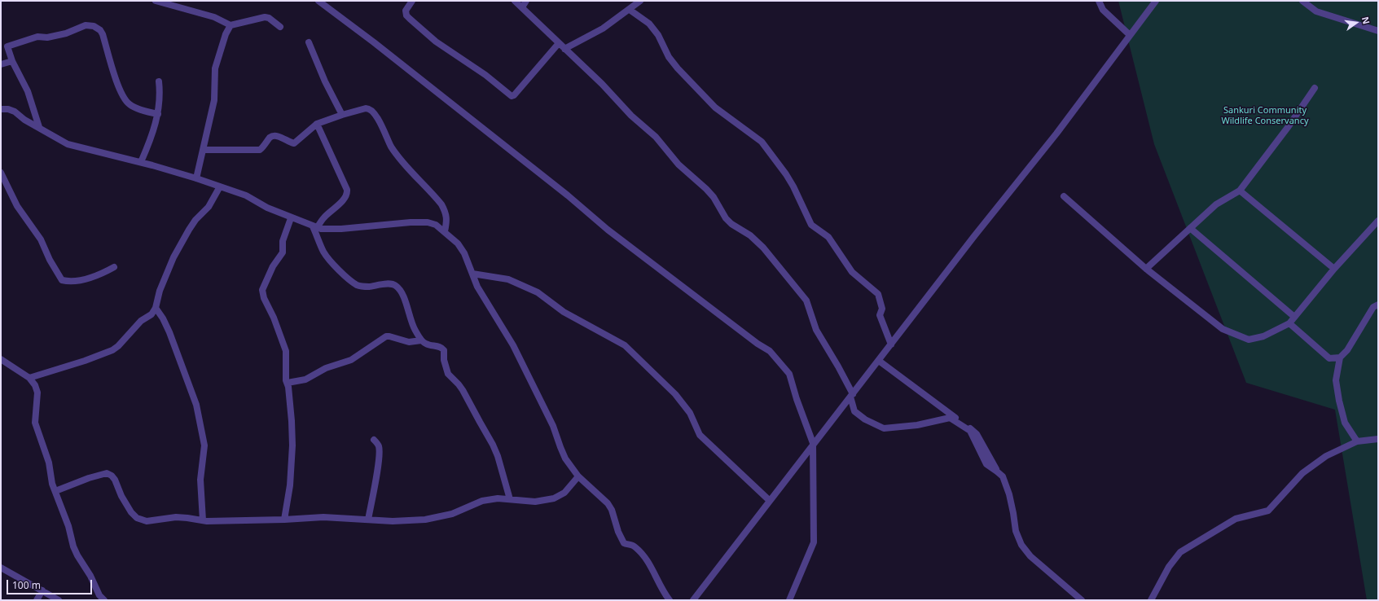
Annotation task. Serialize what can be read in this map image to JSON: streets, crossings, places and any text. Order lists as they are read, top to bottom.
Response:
{
  "parks": ["Sankuri Community Wildlife Conservancy"],
  "scale_bar": "100 m",
  "north": "right"
}
